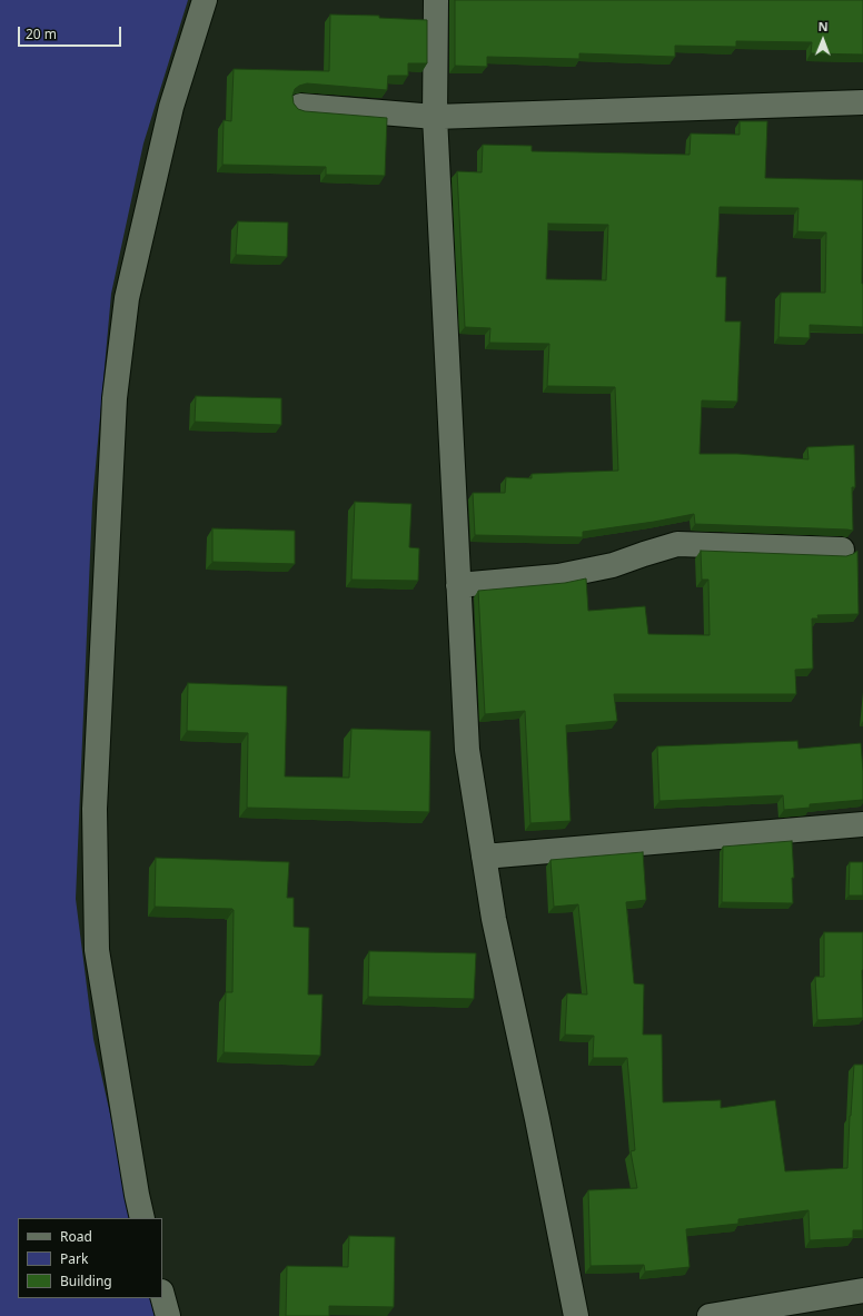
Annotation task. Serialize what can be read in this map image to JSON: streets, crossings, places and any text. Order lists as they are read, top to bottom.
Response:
{
  "legend": ["Road", "Park", "Building"],
  "scale_bar": "20 m",
  "north": "top"
}
